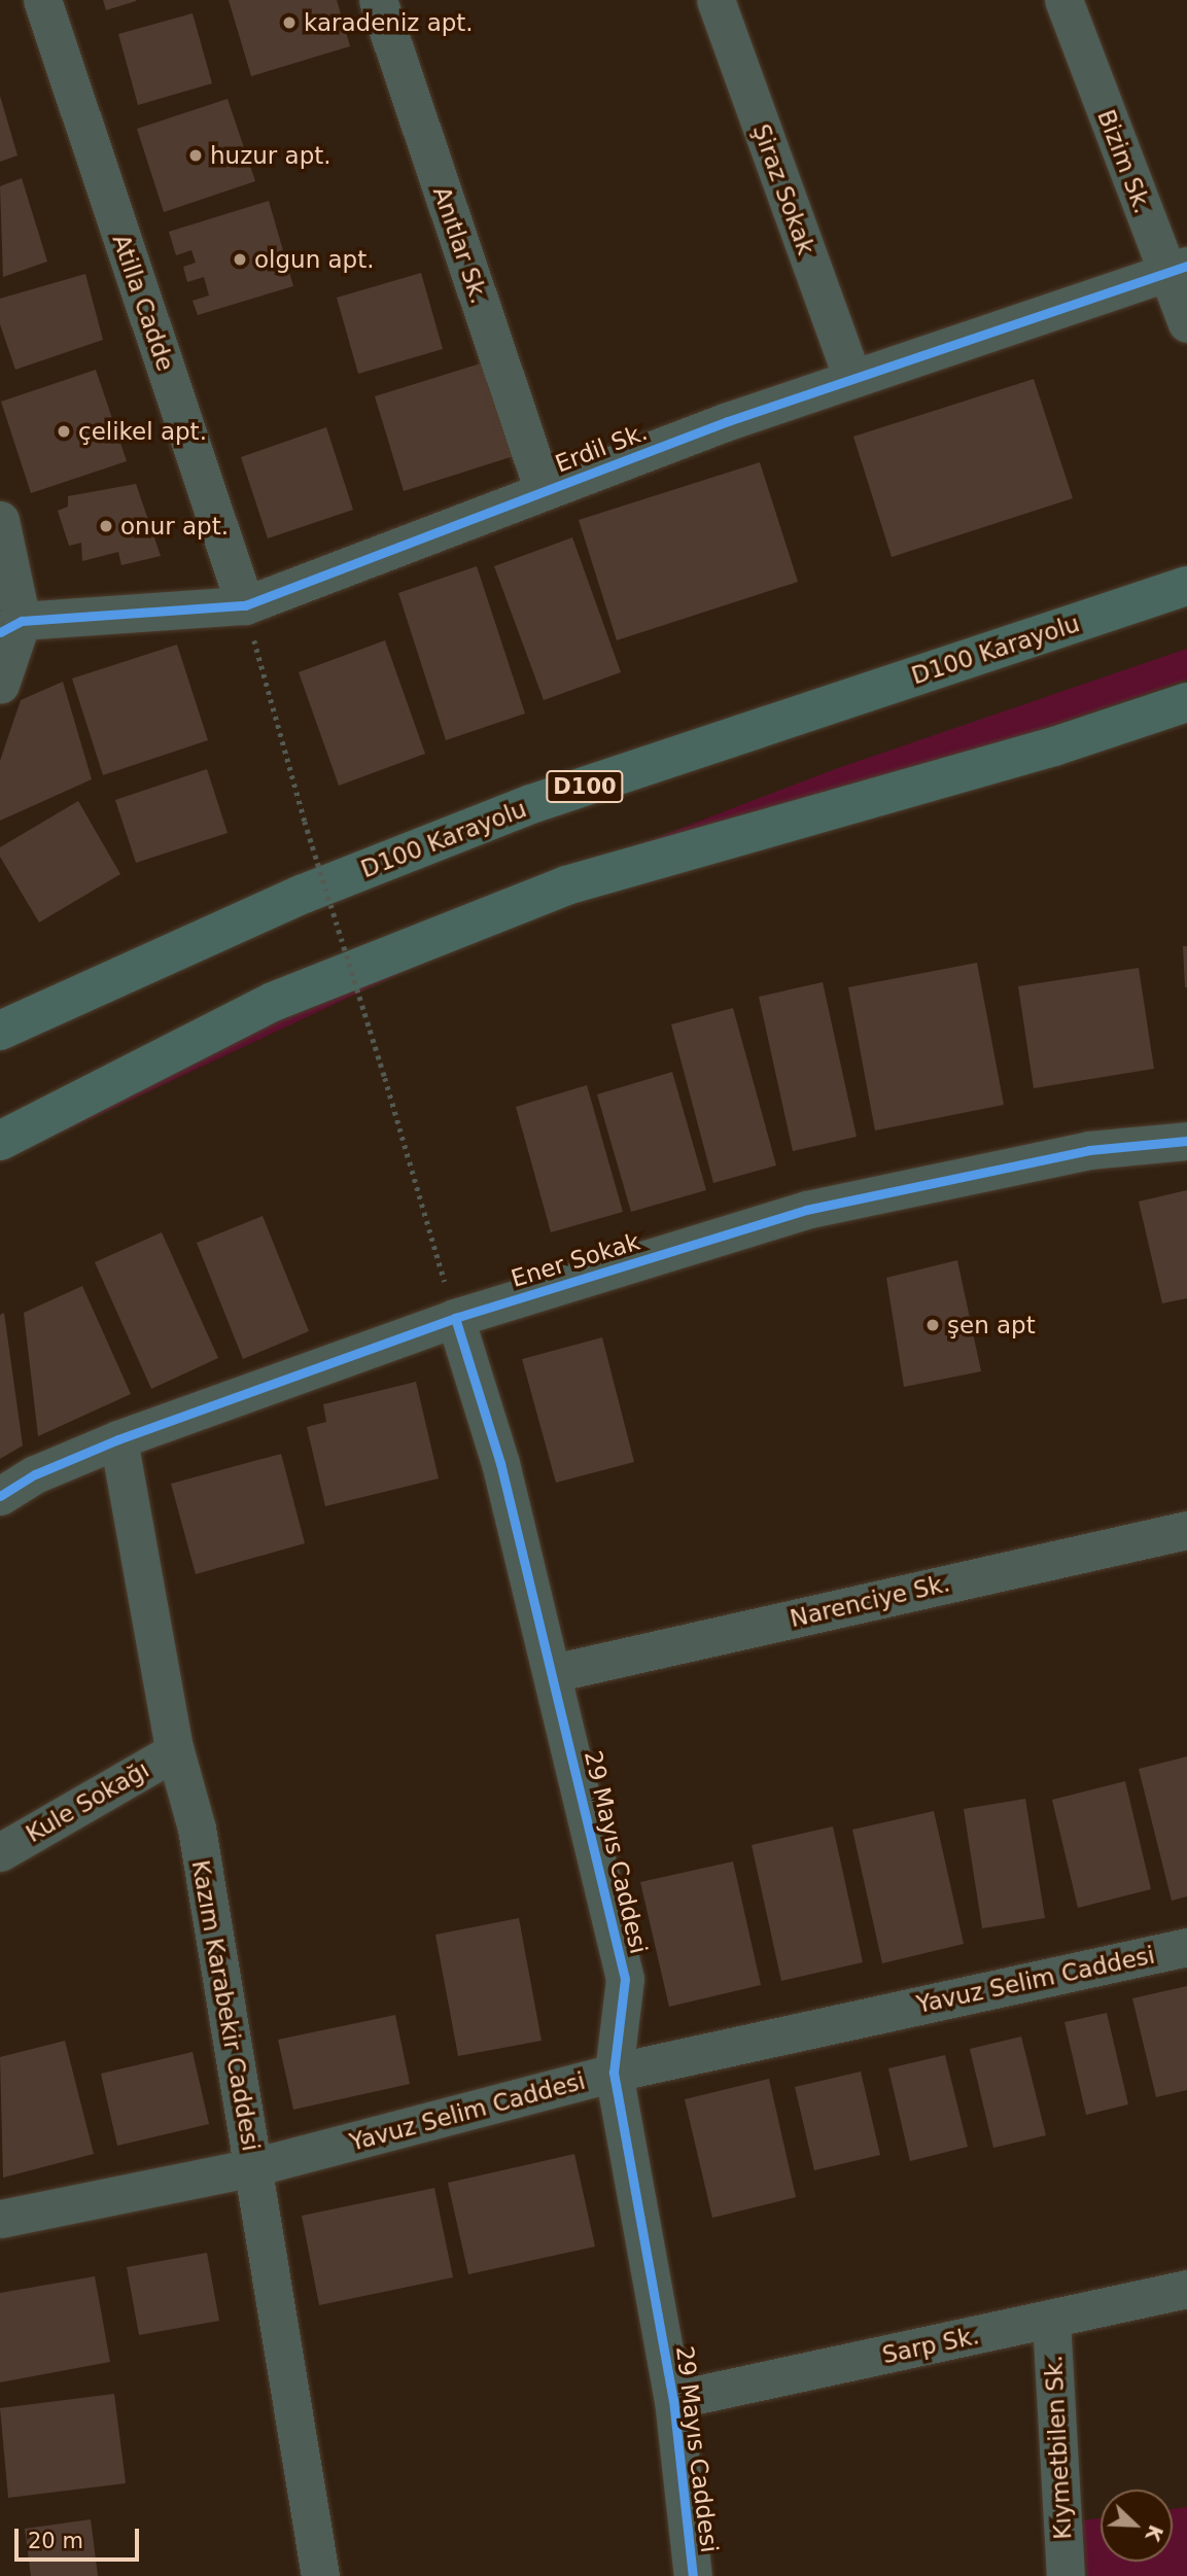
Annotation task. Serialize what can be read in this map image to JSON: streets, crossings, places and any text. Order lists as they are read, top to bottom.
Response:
{
  "streets": {
    "highway": ["D100 Karayolu", "D100"],
    "street": [
      "Bizim Sk.",
      "Şiraz Sokak",
      "Anıtlar Sk.",
      "Atilla Cadde",
      "Erdil Sk.",
      "Ener Sokak",
      "Narenciye Sk.",
      "Kule Sokağı",
      "29 Mayıs Caddesi",
      "Yavuz Selim Caddesi",
      "Kazım Karabekir Caddesi",
      "Sarp Sk.",
      "Kıymetbilen Sk."
    ]
  },
  "crossings": [
    ["Bizim Sk.", "Erdil Sk."],
    ["Şiraz Sokak", "Erdil Sk."],
    ["Anıtlar Sk.", "Erdil Sk."],
    ["Atilla Cadde", "Erdil Sk."],
    ["Ener Sokak", "29 Mayıs Caddesi"],
    ["Ener Sokak", "Kazım Karabekir Caddesi"],
    ["Narenciye Sk.", "29 Mayıs Caddesi"],
    ["Kule Sokağı", "Kazım Karabekir Caddesi"],
    ["29 Mayıs Caddesi", "Yavuz Selim Caddesi"],
    ["29 Mayıs Caddesi", "Sarp Sk."],
    ["Yavuz Selim Caddesi", "Kazım Karabekir Caddesi"],
    ["Sarp Sk.", "Kıymetbilen Sk."]
  ],
  "places": [
    "karadeniz apt.",
    "huzur apt.",
    "olgun apt.",
    "çelikel apt.",
    "onur apt.",
    "şen apt"
  ],
  "scale_bar": "20 m",
  "north": "bottom right"
}
